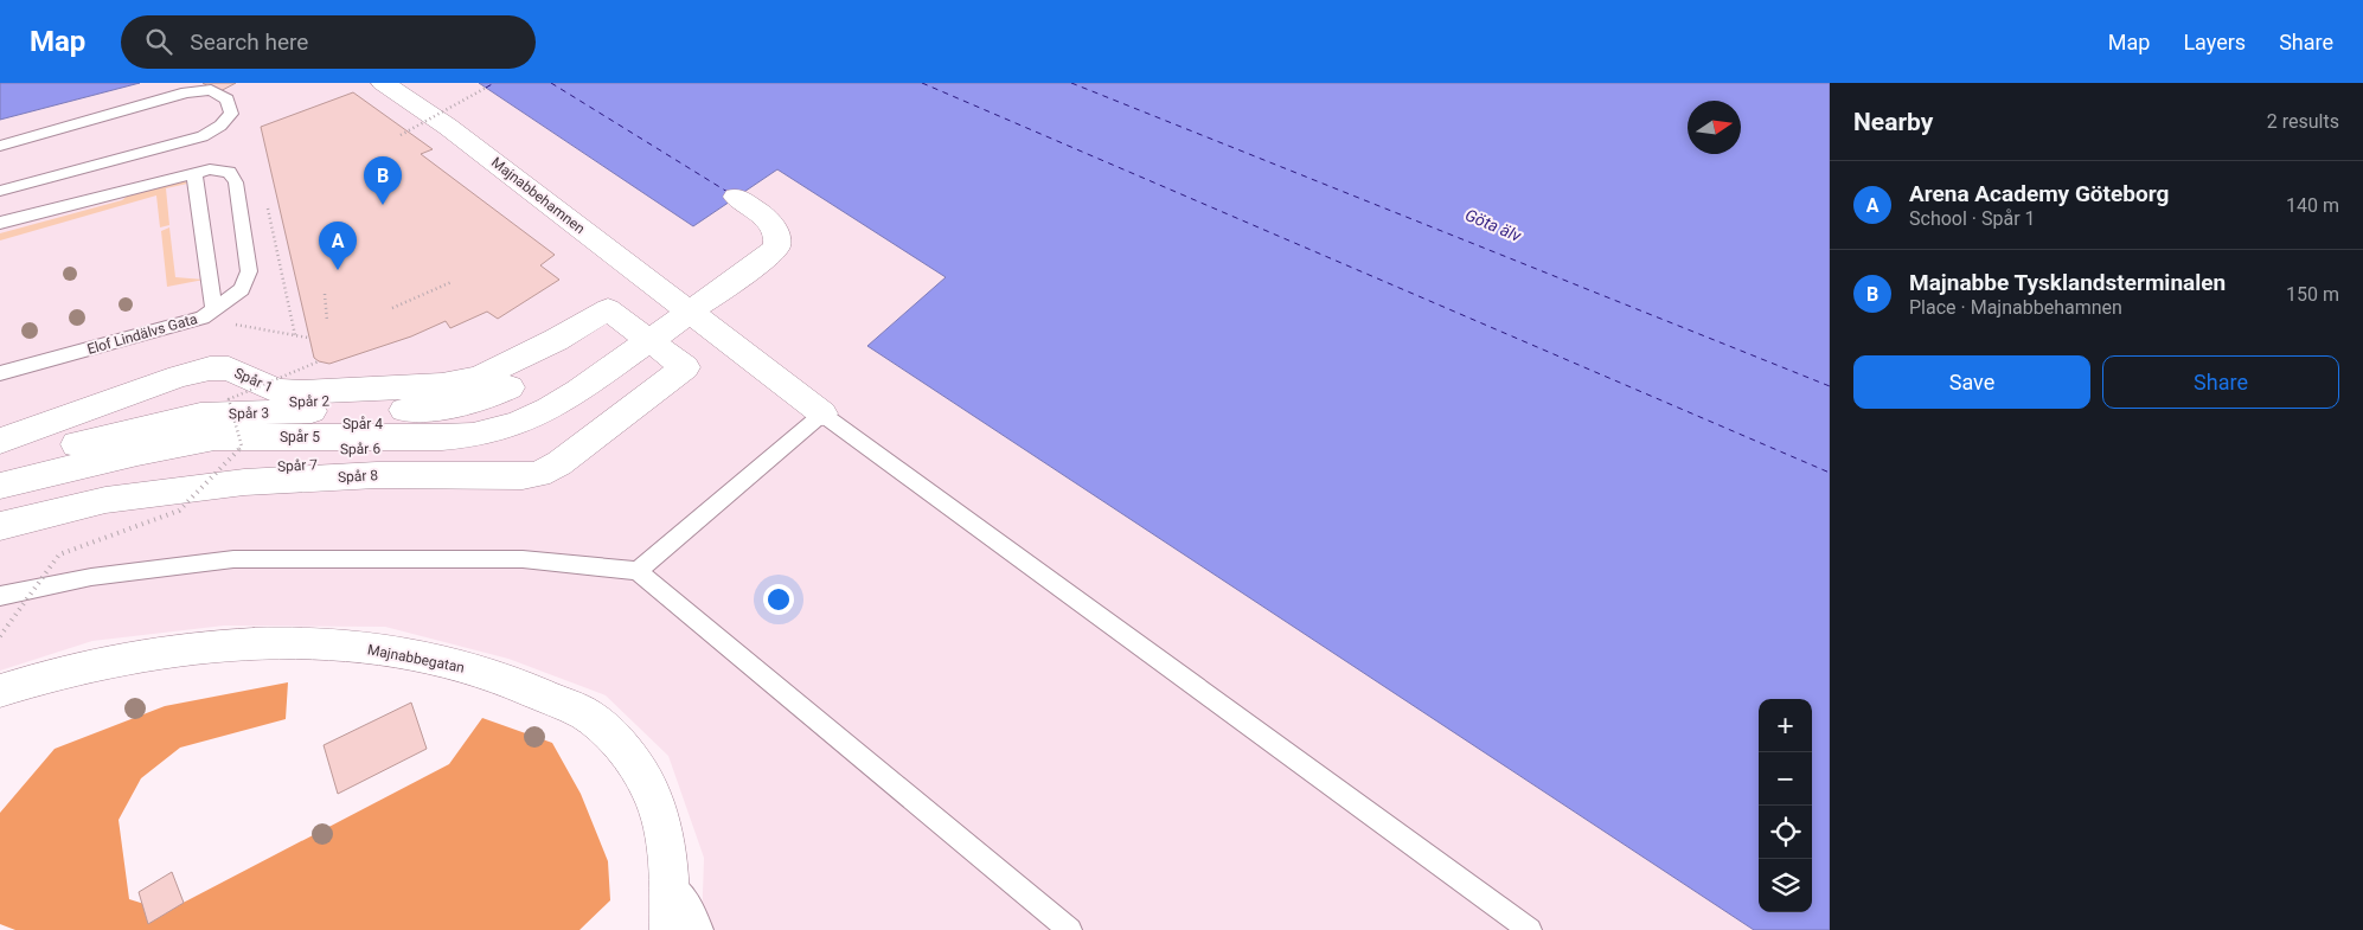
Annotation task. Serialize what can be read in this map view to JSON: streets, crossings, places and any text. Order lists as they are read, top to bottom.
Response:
{
  "streets": {
    "street": [
      "Majnabbehamnen",
      "Spår 1",
      "Spår 2",
      "Spår 3",
      "Spår 4",
      "Spår 5",
      "Spår 6",
      "Spår 7",
      "Spår 8",
      "Majnabbegatan"
    ],
    "lane": ["Elof Lindälvs Gata"]
  },
  "crossings": [
    ["Spår 1", "Spår 2"],
    ["Spår 1", "Spår 3"],
    ["Spår 1", "Spår 4"],
    ["Spår 1", "Spår 5"],
    ["Spår 1", "Spår 6"],
    ["Spår 1", "Spår 7"],
    ["Spår 1", "Spår 8"],
    ["Spår 2", "Spår 3"],
    ["Spår 2", "Spår 4"],
    ["Spår 2", "Spår 5"],
    ["Spår 2", "Spår 6"],
    ["Spår 2", "Spår 7"],
    ["Spår 2", "Spår 8"],
    ["Spår 3", "Spår 4"],
    ["Spår 3", "Spår 5"],
    ["Spår 3", "Spår 6"],
    ["Spår 3", "Spår 7"],
    ["Spår 3", "Spår 8"],
    ["Spår 4", "Spår 5"],
    ["Spår 4", "Spår 6"],
    ["Spår 4", "Spår 7"],
    ["Spår 4", "Spår 8"],
    ["Spår 5", "Spår 6"],
    ["Spår 5", "Spår 7"],
    ["Spår 5", "Spår 8"],
    ["Spår 6", "Spår 7"],
    ["Spår 6", "Spår 8"],
    ["Spår 7", "Spår 8"]
  ],
  "water": ["Göta älv"],
  "north": "right",
  "page": {
    "header": "Map",
    "search": "Search here",
    "nav": ["Map", "Layers", "Share"],
    "heading": ["Nearby", "2 results"],
    "pins": ["B", "A"],
    "list": [
      {
        "mark": "A",
        "name": "Arena Academy Göteborg",
        "note": "School · Spår 1",
        "value": "140 m"
      },
      {
        "mark": "B",
        "name": "Majnabbe Tysklandsterminalen",
        "note": "Place · Majnabbehamnen",
        "value": "150 m"
      }
    ],
    "buttons": ["Save", "Share"],
    "map_buttons": ["+", "−"]
  }
}
